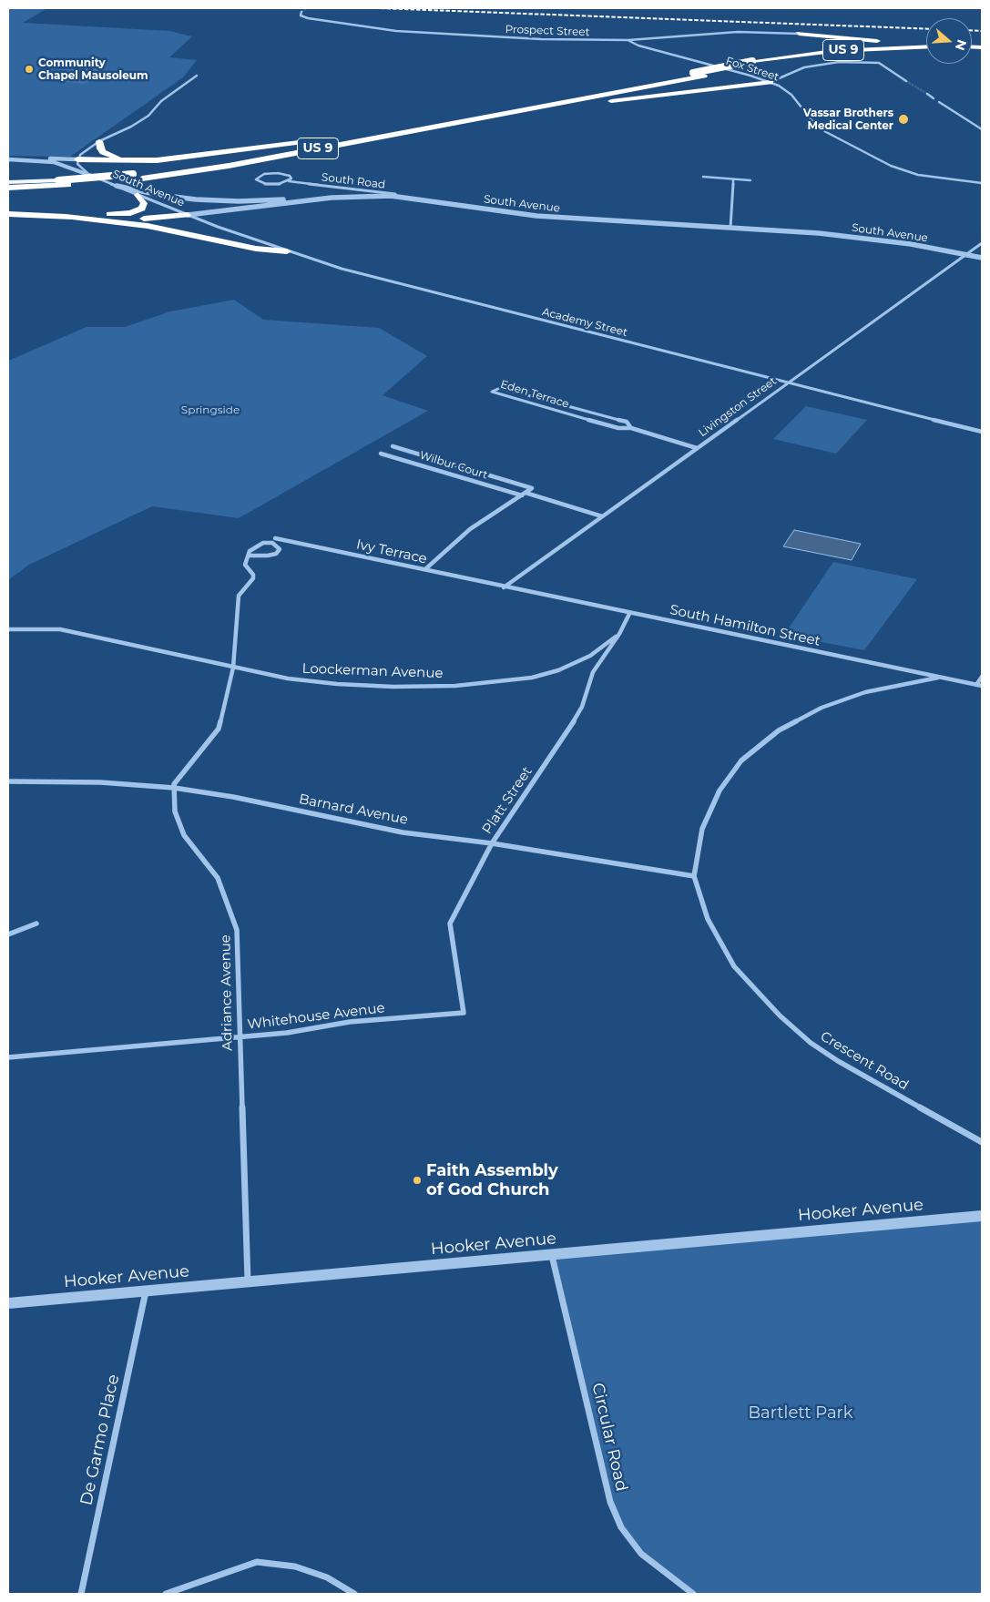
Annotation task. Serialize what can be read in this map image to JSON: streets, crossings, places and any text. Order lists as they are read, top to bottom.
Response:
{
  "streets": {
    "highway": ["US 9"],
    "street": [
      "Prospect Street",
      "Fox Street",
      "South Road",
      "South Avenue",
      "Academy Street",
      "Eden Terrace",
      "Livingston Street",
      "Wilbur Court",
      "Ivy Terrace",
      "South Hamilton Street",
      "Loockerman Avenue",
      "Platt Street",
      "Barnard Avenue",
      "Adriance Avenue",
      "Whitehouse Avenue",
      "Crescent Road",
      "Hooker Avenue",
      "Circular Road",
      "De Garmo Place"
    ]
  },
  "crossings": [
    ["Prospect Street", "Fox Street"],
    ["South Road", "South Avenue"],
    ["South Avenue", "Academy Street"],
    ["South Avenue", "Livingston Street"],
    ["Academy Street", "Livingston Street"],
    ["Eden Terrace", "Livingston Street"],
    ["Livingston Street", "Wilbur Court"],
    ["Livingston Street", "Ivy Terrace"],
    ["Livingston Street", "South Hamilton Street"],
    ["Ivy Terrace", "South Hamilton Street"],
    ["South Hamilton Street", "Platt Street"],
    ["South Hamilton Street", "Crescent Road"],
    ["Loockerman Avenue", "Platt Street"],
    ["Platt Street", "Barnard Avenue"],
    ["Platt Street", "Whitehouse Avenue"],
    ["Barnard Avenue", "Adriance Avenue"],
    ["Barnard Avenue", "Crescent Road"],
    ["Adriance Avenue", "Whitehouse Avenue"],
    ["Adriance Avenue", "Hooker Avenue"],
    ["Hooker Avenue", "Circular Road"],
    ["Hooker Avenue", "De Garmo Place"]
  ],
  "parks": ["Springside", "Bartlett Park"],
  "places": ["Community Chapel Mausoleum", "Vassar Brothers Medical Center", "Faith Assembly of God Church"],
  "north": "right"
}
